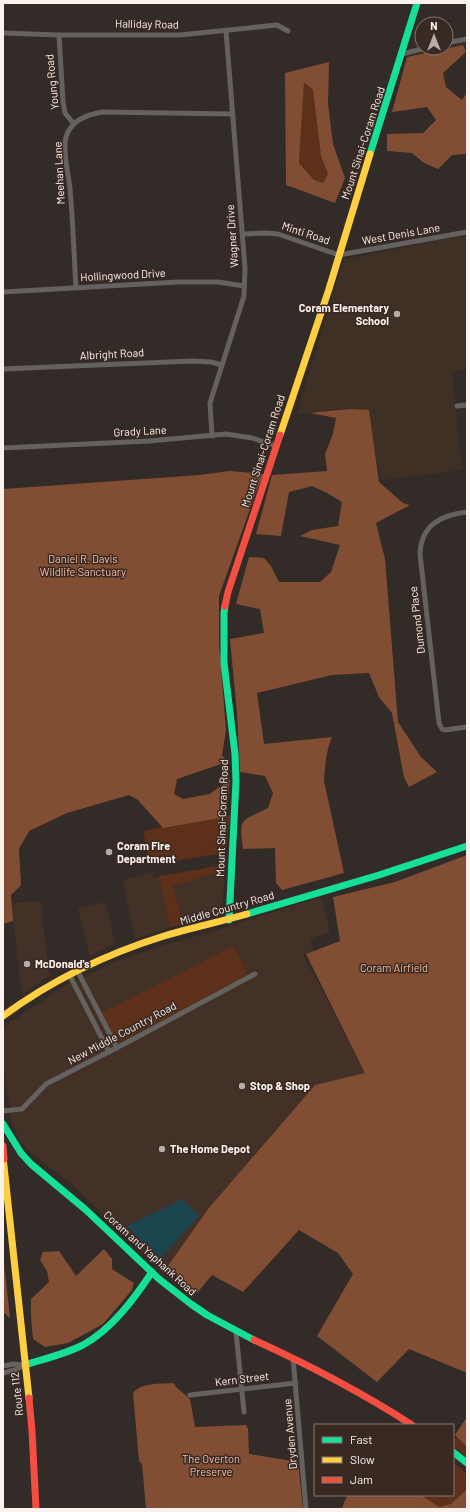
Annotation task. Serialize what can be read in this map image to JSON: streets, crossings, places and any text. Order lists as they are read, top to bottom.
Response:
{
  "streets": {
    "main road": [
      "Mount Sinai-Coram Road",
      "Middle Country Road",
      "Coram and Yaphank Road",
      "Route 112"
    ],
    "street": [
      "Halliday Road",
      "Young Road",
      "Meehan Lane",
      "Minti Road",
      "West Denis Lane",
      "Wagner Drive",
      "Hollingwood Drive",
      "Albright Road",
      "Grady Lane",
      "Dumond Place",
      "New Middle Country Road",
      "Kern Street",
      "Dryden Avenue"
    ]
  },
  "crossings": [
    ["Halliday Road", "Young Road"],
    ["Halliday Road", "Wagner Drive"],
    ["Young Road", "Meehan Lane"],
    ["Mount Sinai-Coram Road", "Minti Road"],
    ["Mount Sinai-Coram Road", "West Denis Lane"],
    ["Mount Sinai-Coram Road", "Grady Lane"],
    ["Mount Sinai-Coram Road", "Middle Country Road"],
    ["Meehan Lane", "Hollingwood Drive"],
    ["Minti Road", "West Denis Lane"],
    ["Minti Road", "Wagner Drive"],
    ["Wagner Drive", "Hollingwood Drive"],
    ["Wagner Drive", "Albright Road"],
    ["Wagner Drive", "Grady Lane"],
    ["Coram and Yaphank Road", "Dryden Avenue"],
    ["Kern Street", "Dryden Avenue"]
  ],
  "parks": ["Daniel R. Davis Wildlife Sanctuary", "Coram Airfield", "The Overton Preserve"],
  "places": [
    "Coram Elementary School",
    "Coram Fire Department",
    "McDonald's",
    "Stop & Shop",
    "The Home Depot"
  ],
  "legend": ["Fast", "Slow", "Jam"],
  "north": "top"
}
